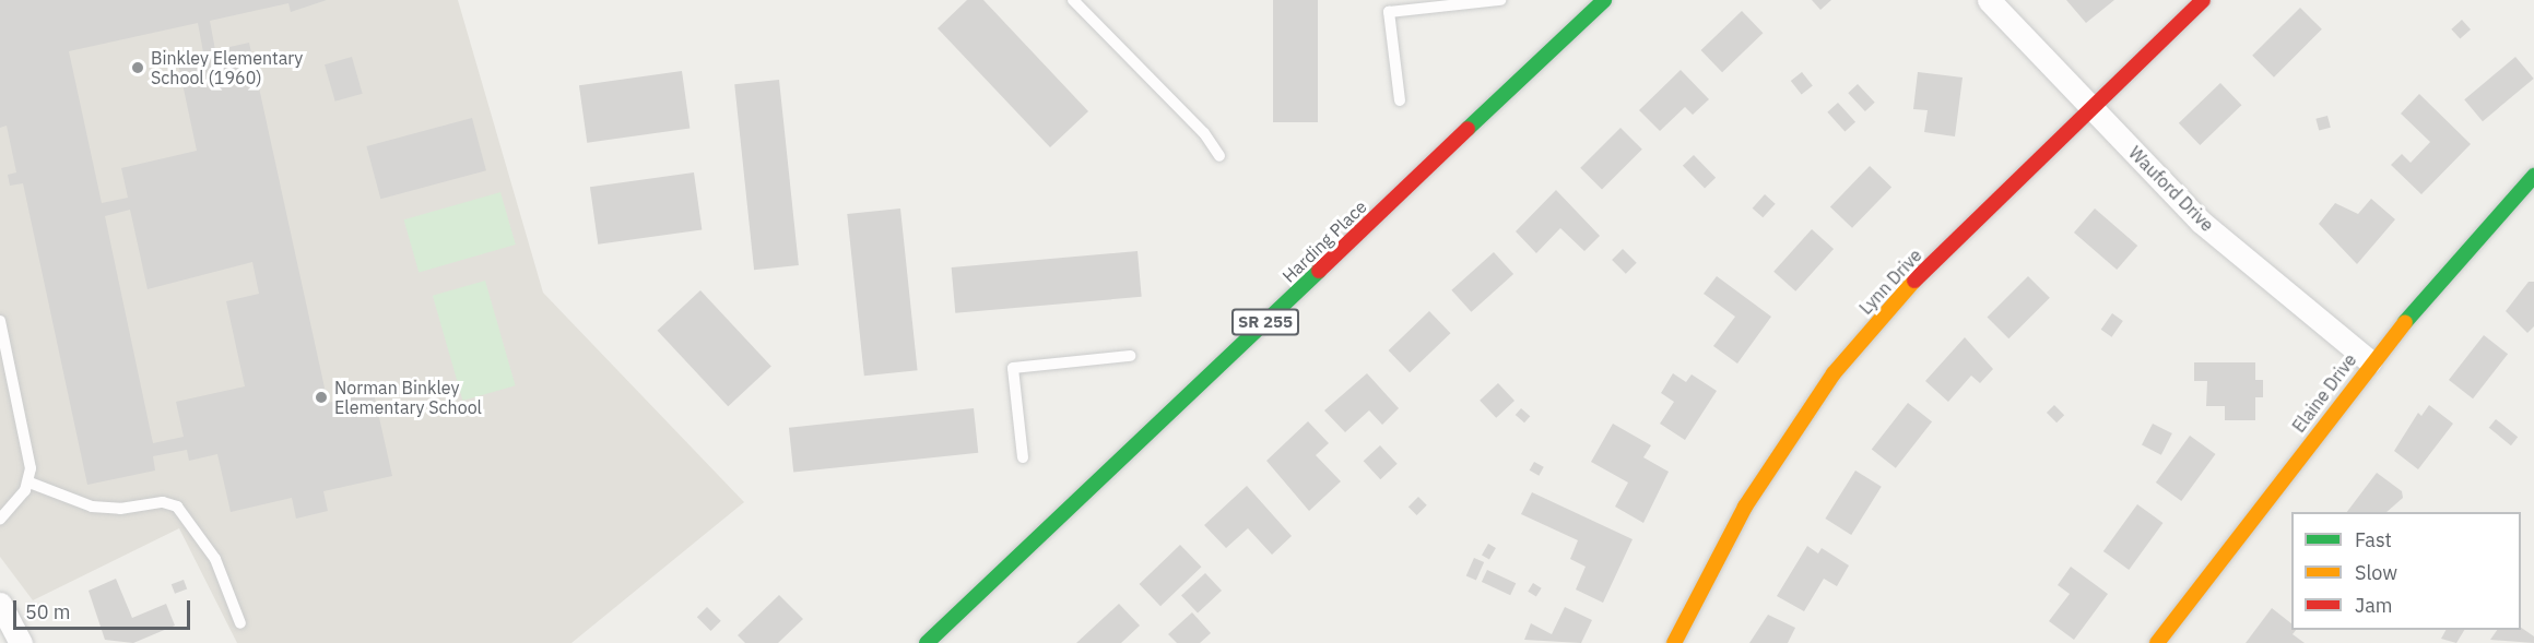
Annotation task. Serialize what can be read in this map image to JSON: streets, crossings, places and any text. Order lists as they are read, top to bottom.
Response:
{
  "streets": {
    "street": [
      "Wauford Drive",
      "Harding Place",
      "Lynn Drive",
      "SR 255",
      "Elaine Drive"
    ]
  },
  "crossings": [
    ["Wauford Drive", "Lynn Drive"],
    ["Wauford Drive", "Elaine Drive"]
  ],
  "places": ["Binkley Elementary School (1960)", "Norman Binkley Elementary School"],
  "legend": ["Fast", "Slow", "Jam"],
  "scale_bar": "50 m"
}
